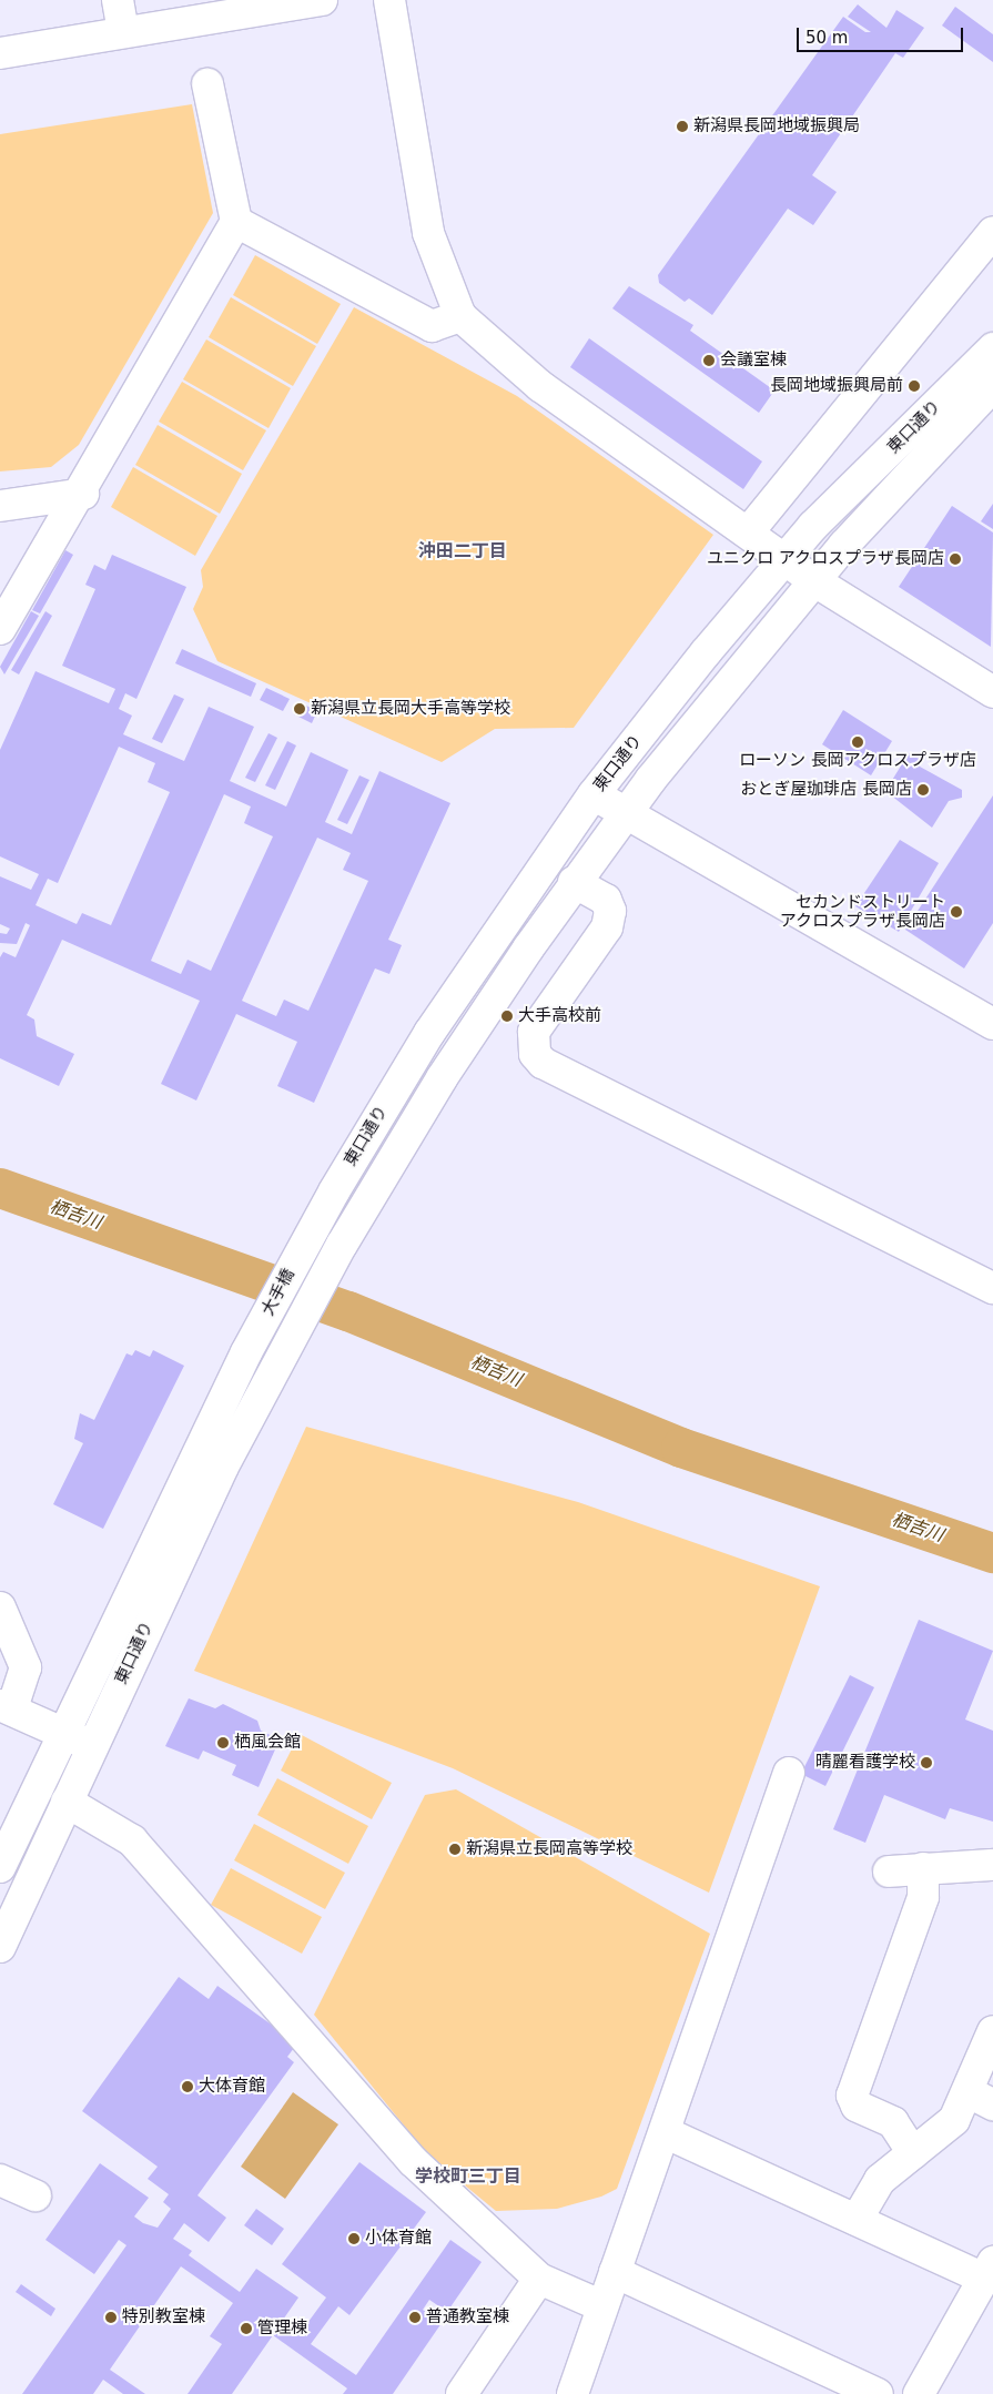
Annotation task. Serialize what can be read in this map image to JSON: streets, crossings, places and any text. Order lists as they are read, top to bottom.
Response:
{
  "streets": {
    "street": ["東口通り", "大手橋"]
  },
  "crossings": [
    ["東口通り", "大手橋"]
  ],
  "districts": ["沖田二丁目", "学校町三丁目"],
  "water": ["栖吉川"],
  "places": [
    "新潟県長岡地域振興局",
    "会議室棟",
    "長岡地域振興局前",
    "ユニクロ アクロスプラザ長岡店",
    "新潟県立長岡大手高等学校",
    "ローソン 長岡アクロスプラザ店",
    "おとぎ屋珈琲店 長岡店",
    "セカンドストリート アクロスプラザ長岡店",
    "大手高校前",
    "栖風会館",
    "晴麗看護学校",
    "新潟県立長岡高等学校",
    "大体育館",
    "小体育館",
    "特別教室棟",
    "普通教室棟",
    "管理棟"
  ],
  "scale_bar": "50 m"
}
